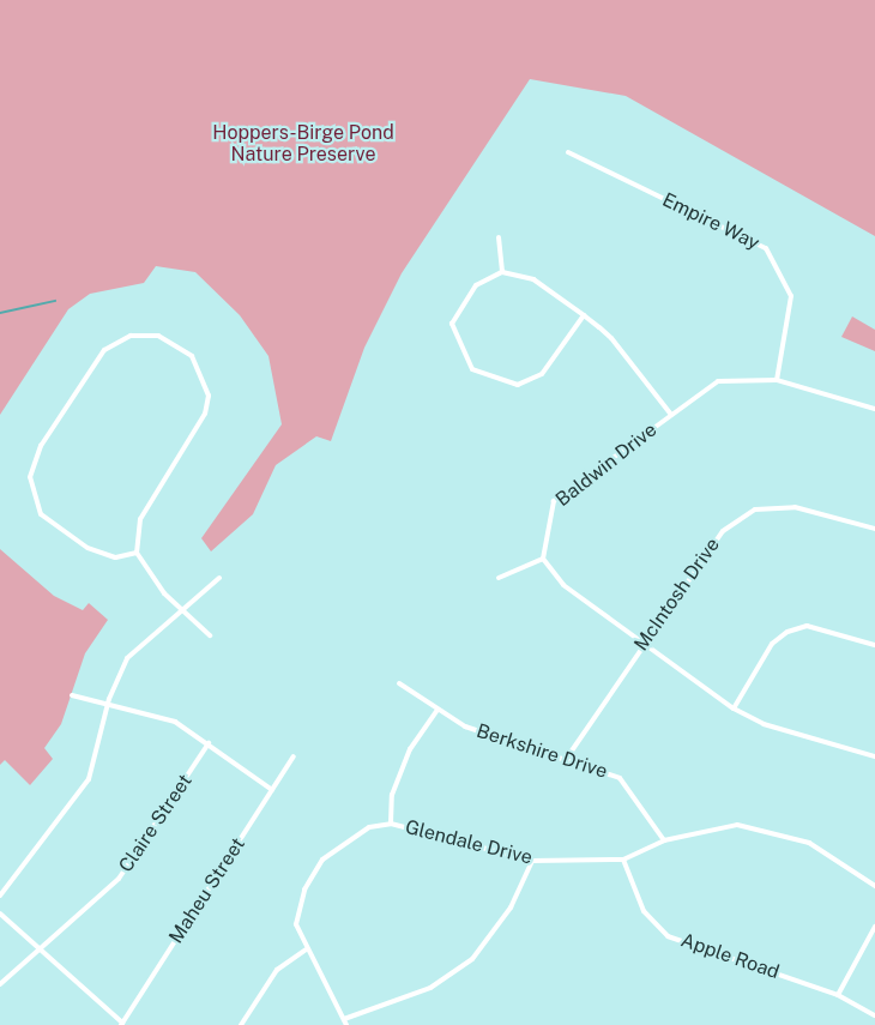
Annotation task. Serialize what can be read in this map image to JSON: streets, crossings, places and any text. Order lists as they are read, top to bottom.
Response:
{
  "streets": {
    "street": [
      "Empire Way",
      "Baldwin Drive",
      "McIntosh Drive",
      "Berkshire Drive",
      "Claire Street",
      "Glendale Drive",
      "Maheu Street",
      "Apple Road"
    ]
  },
  "crossings": [
    ["Empire Way", "Baldwin Drive"],
    ["McIntosh Drive", "Berkshire Drive"],
    ["Berkshire Drive", "Glendale Drive"],
    ["Glendale Drive", "Apple Road"]
  ],
  "parks": ["Hoppers-Birge Pond Nature Preserve"]
}
